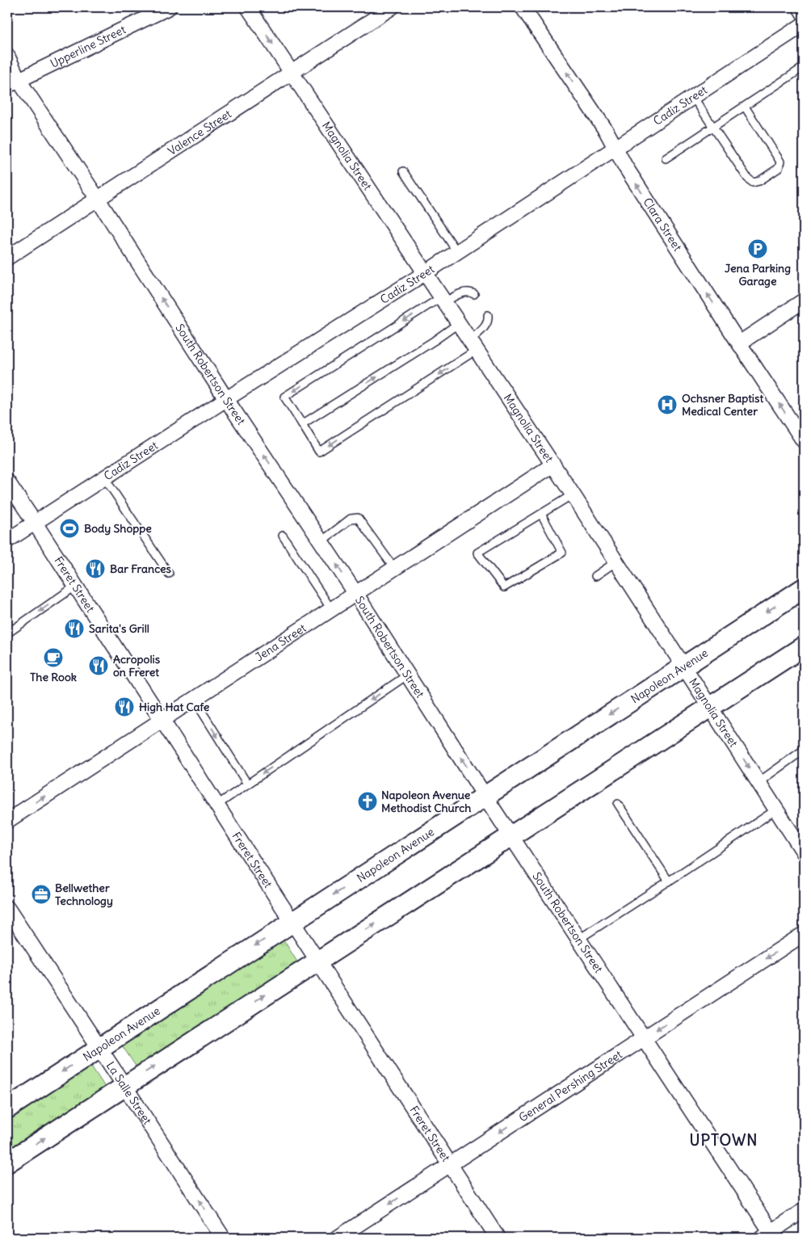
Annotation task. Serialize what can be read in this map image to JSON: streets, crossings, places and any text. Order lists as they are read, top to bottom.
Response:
{
  "streets": {
    "main road": ["Napoleon Avenue"],
    "street": [
      "Upperline Street",
      "Cadiz Street",
      "Valence Street",
      "Magnolia Street",
      "Clara Street",
      "South Robertson Street",
      "Freret Street",
      "Jena Street",
      "General Pershing Street",
      "La Salle Street"
    ]
  },
  "crossings": [
    ["Upperline Street", "South Robertson Street"],
    ["Cadiz Street", "Magnolia Street"],
    ["Cadiz Street", "Clara Street"],
    ["Cadiz Street", "South Robertson Street"],
    ["Cadiz Street", "Freret Street"],
    ["Valence Street", "Magnolia Street"],
    ["Valence Street", "South Robertson Street"],
    ["Magnolia Street", "Jena Street"],
    ["Magnolia Street", "Napoleon Avenue"],
    ["South Robertson Street", "Jena Street"],
    ["South Robertson Street", "Napoleon Avenue"],
    ["South Robertson Street", "General Pershing Street"],
    ["Freret Street", "Jena Street"],
    ["Freret Street", "Napoleon Avenue"],
    ["Freret Street", "General Pershing Street"],
    ["Napoleon Avenue", "La Salle Street"]
  ],
  "one_way": [
    "Clara Street",
    "South Robertson Street",
    "General Pershing Street",
    "La Salle Street"
  ],
  "districts": ["UPTOWN"],
  "places": {
    "parking": ["Jena Parking Garage"],
    "hospital": ["Ochsner Baptist Medical Center"],
    "sports": ["Body Shoppe"],
    "restaurant": [
      "Bar Frances",
      "Sarita's Grill",
      "Acropolis on Freret",
      "High Hat Cafe"
    ],
    "cafe": ["The Rook"],
    "church": ["Napoleon Avenue Methodist Church"],
    "office": ["Bellwether Technology"]
  }
}
